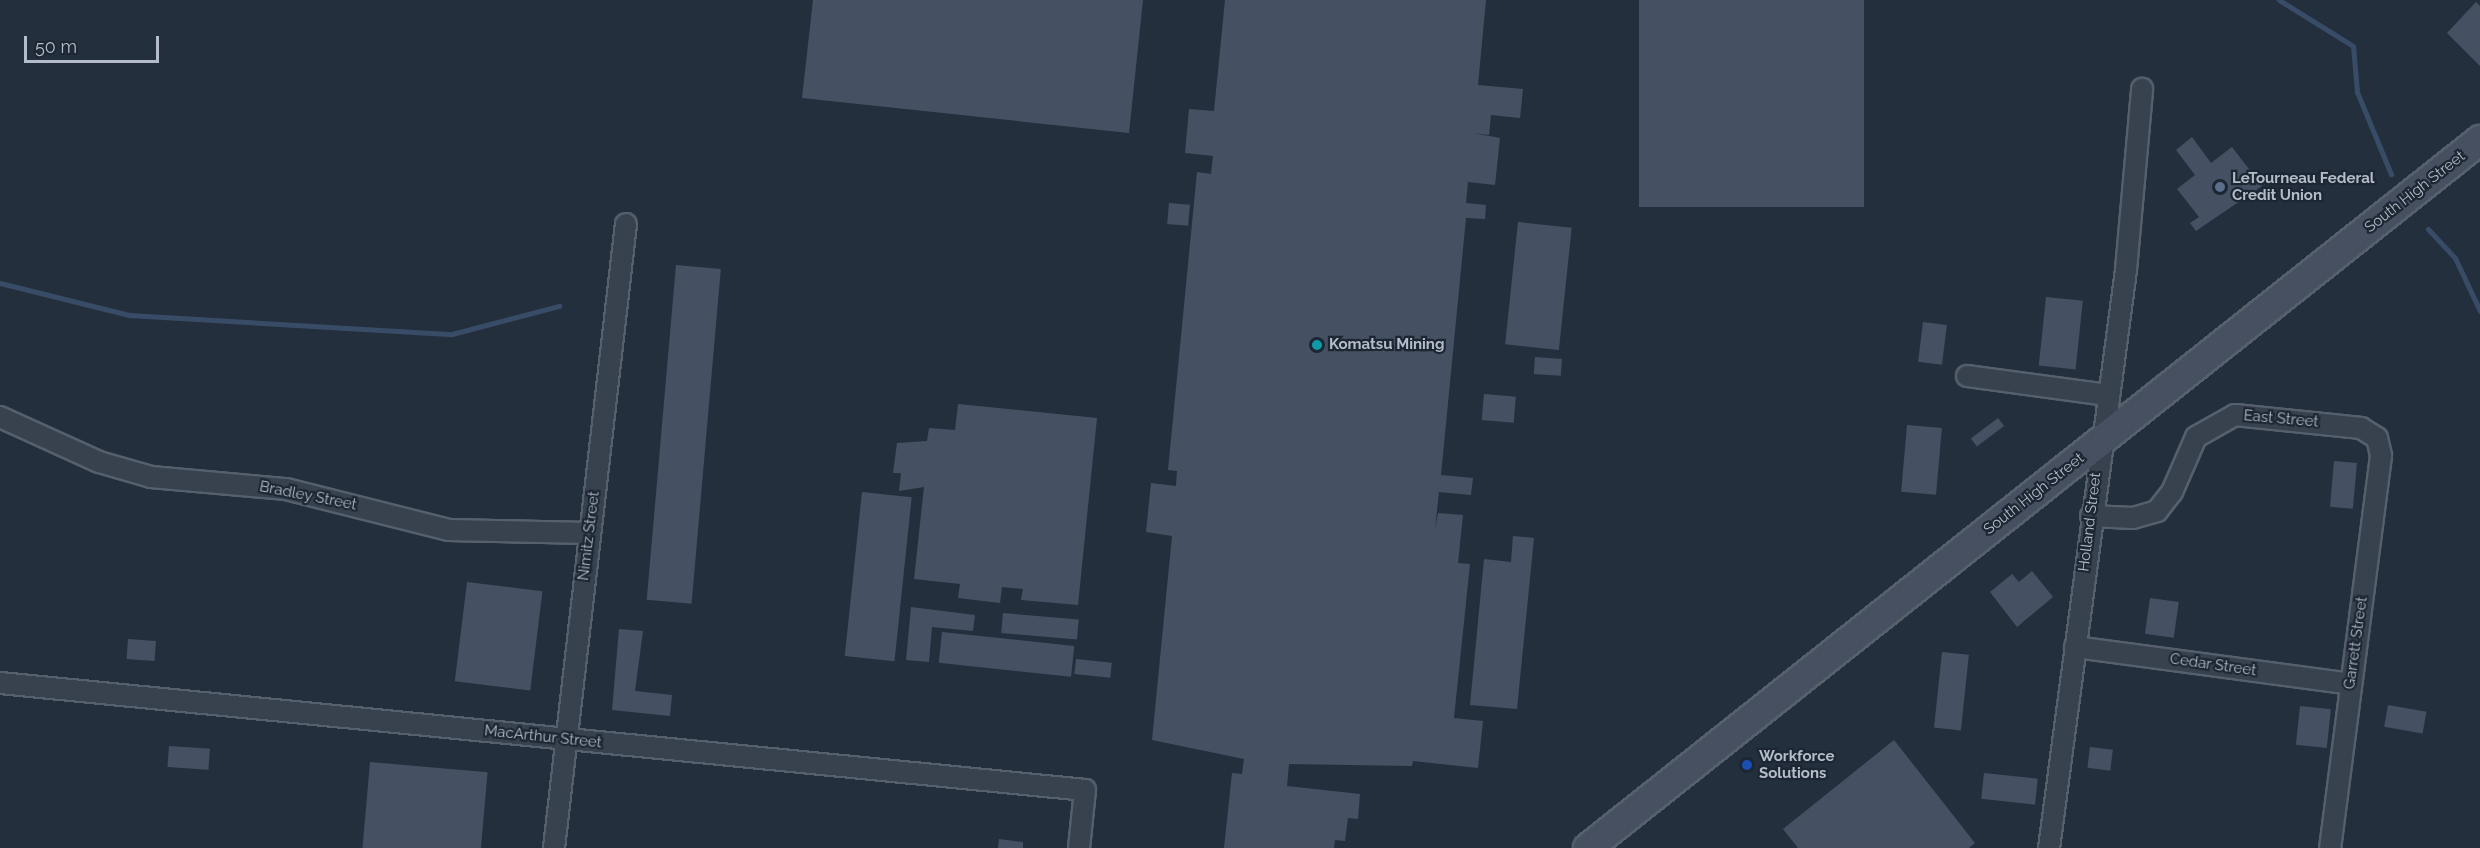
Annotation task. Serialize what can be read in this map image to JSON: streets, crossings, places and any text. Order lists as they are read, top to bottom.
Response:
{
  "streets": {
    "main road": ["South High Street"],
    "street": [
      "East Street",
      "Bradley Street",
      "Holland Street",
      "Nimitz Street",
      "Garrett Street",
      "Cedar Street",
      "MacArthur Street"
    ]
  },
  "crossings": [
    ["South High Street", "Holland Street"],
    ["East Street", "Holland Street"],
    ["East Street", "Garrett Street"],
    ["Bradley Street", "Nimitz Street"],
    ["Holland Street", "Cedar Street"],
    ["Nimitz Street", "MacArthur Street"],
    ["Garrett Street", "Cedar Street"]
  ],
  "places": ["LeTourneau Federal Credit Union", "Komatsu Mining", "Workforce Solutions"],
  "scale_bar": "50 m"
}
